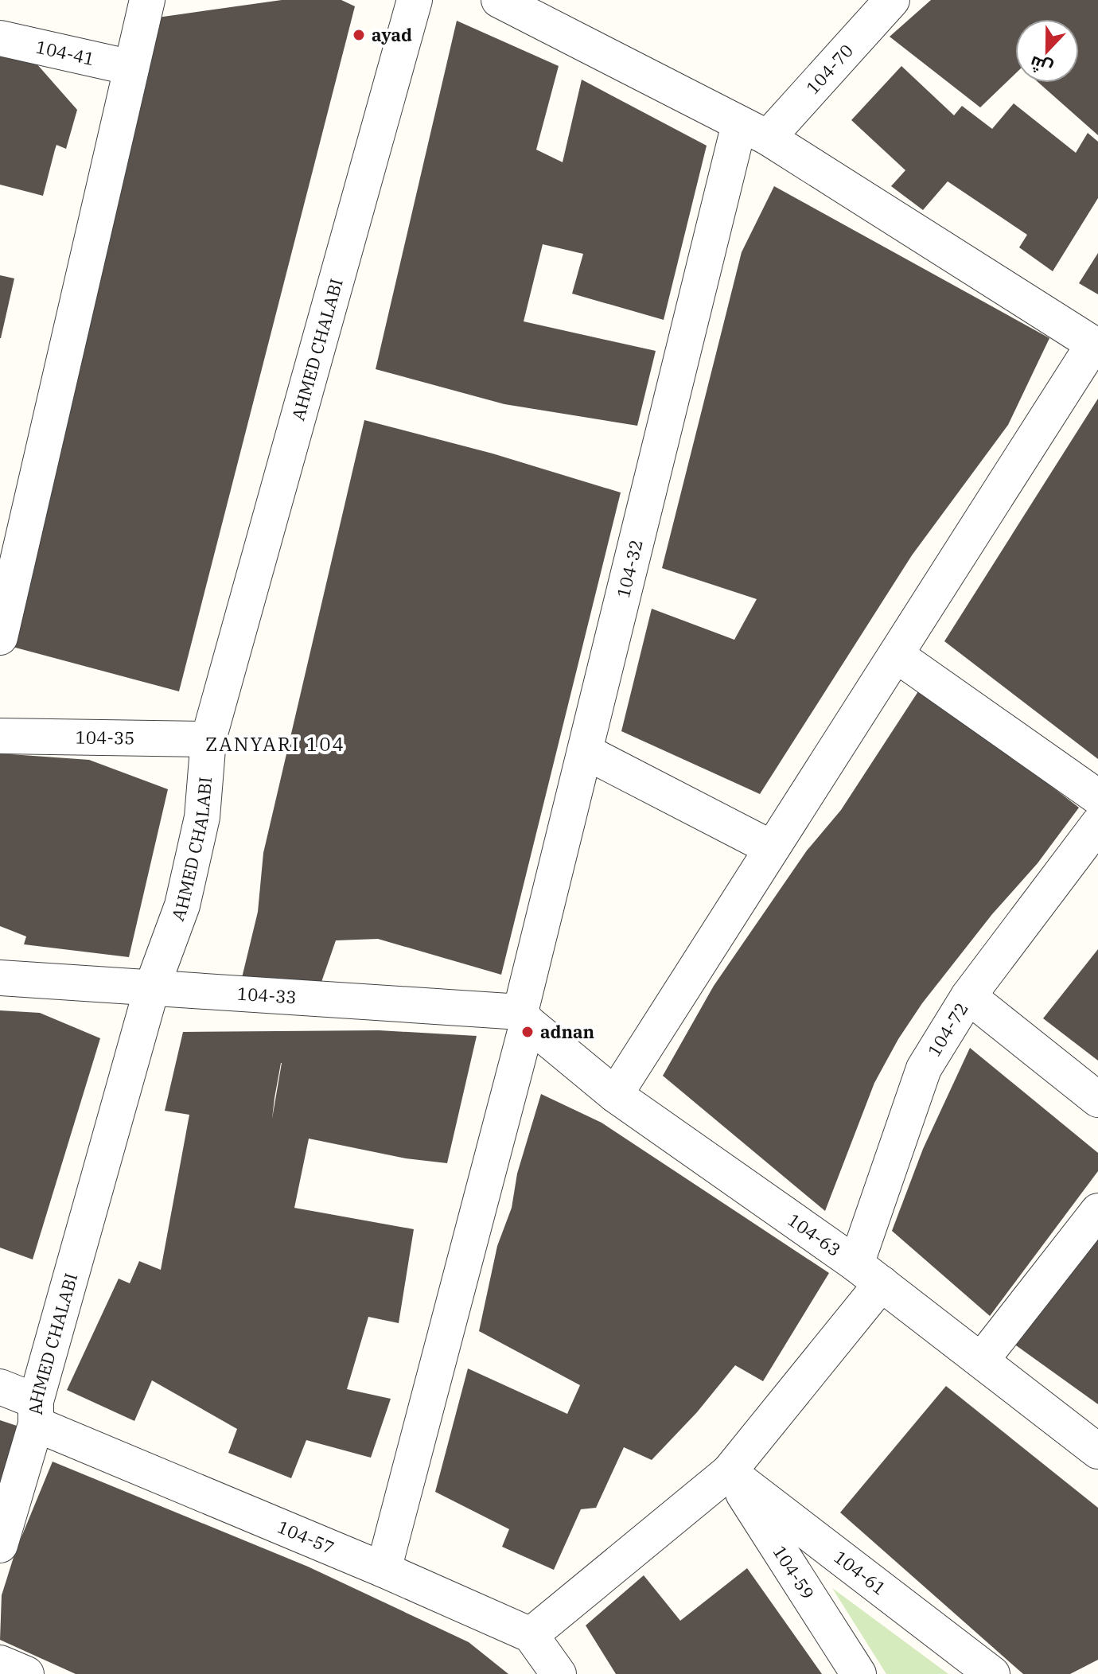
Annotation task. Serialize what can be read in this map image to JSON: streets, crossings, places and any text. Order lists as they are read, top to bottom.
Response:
{
  "streets": {
    "street": [
      "104-41",
      "104-70",
      "AHMED CHALABI",
      "104-32",
      "104-35",
      "104-33",
      "104-72",
      "104-63",
      "104-57",
      "104-59",
      "104-61"
    ]
  },
  "crossings": [
    ["104-70", "104-32"],
    ["AHMED CHALABI", "104-35"],
    ["AHMED CHALABI", "104-33"],
    ["AHMED CHALABI", "104-57"],
    ["104-32", "104-33"],
    ["104-32", "104-63"],
    ["104-32", "104-57"],
    ["104-33", "104-63"],
    ["104-72", "104-63"],
    ["104-72", "104-57"],
    ["104-72", "104-59"],
    ["104-72", "104-61"],
    ["104-59", "104-61"]
  ],
  "districts": ["ZANYARI 104"],
  "places": ["ayad", "adnan"],
  "north": "bottom"
}
